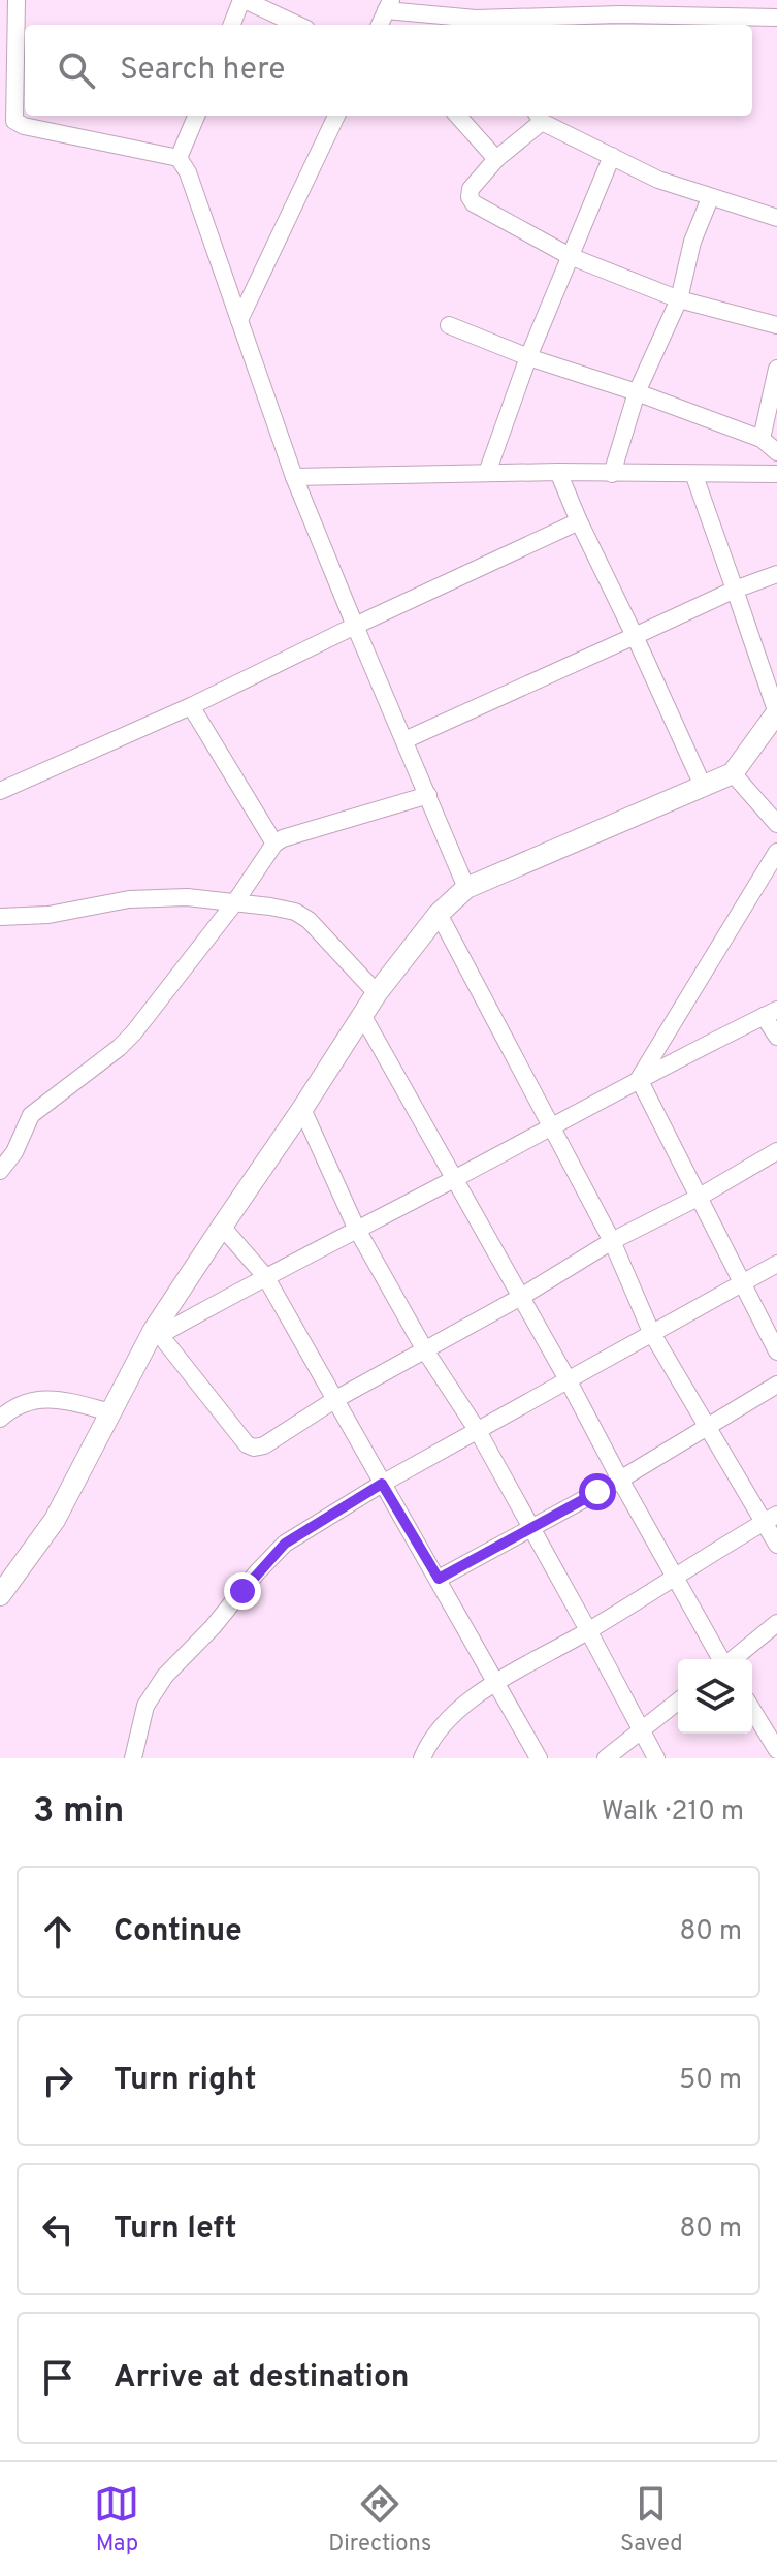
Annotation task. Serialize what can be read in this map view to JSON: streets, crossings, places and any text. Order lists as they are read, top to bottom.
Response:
{
  "page": {
    "search": "Search here",
    "heading": ["3 min", "Walk · 210 m"],
    "list": [
      ["Continue", "80 m"],
      ["Turn right", "50 m"],
      ["Turn left", "80 m"],
      "Arrive at destination"
    ],
    "nav": ["Map", "Directions", "Saved"]
  }
}
